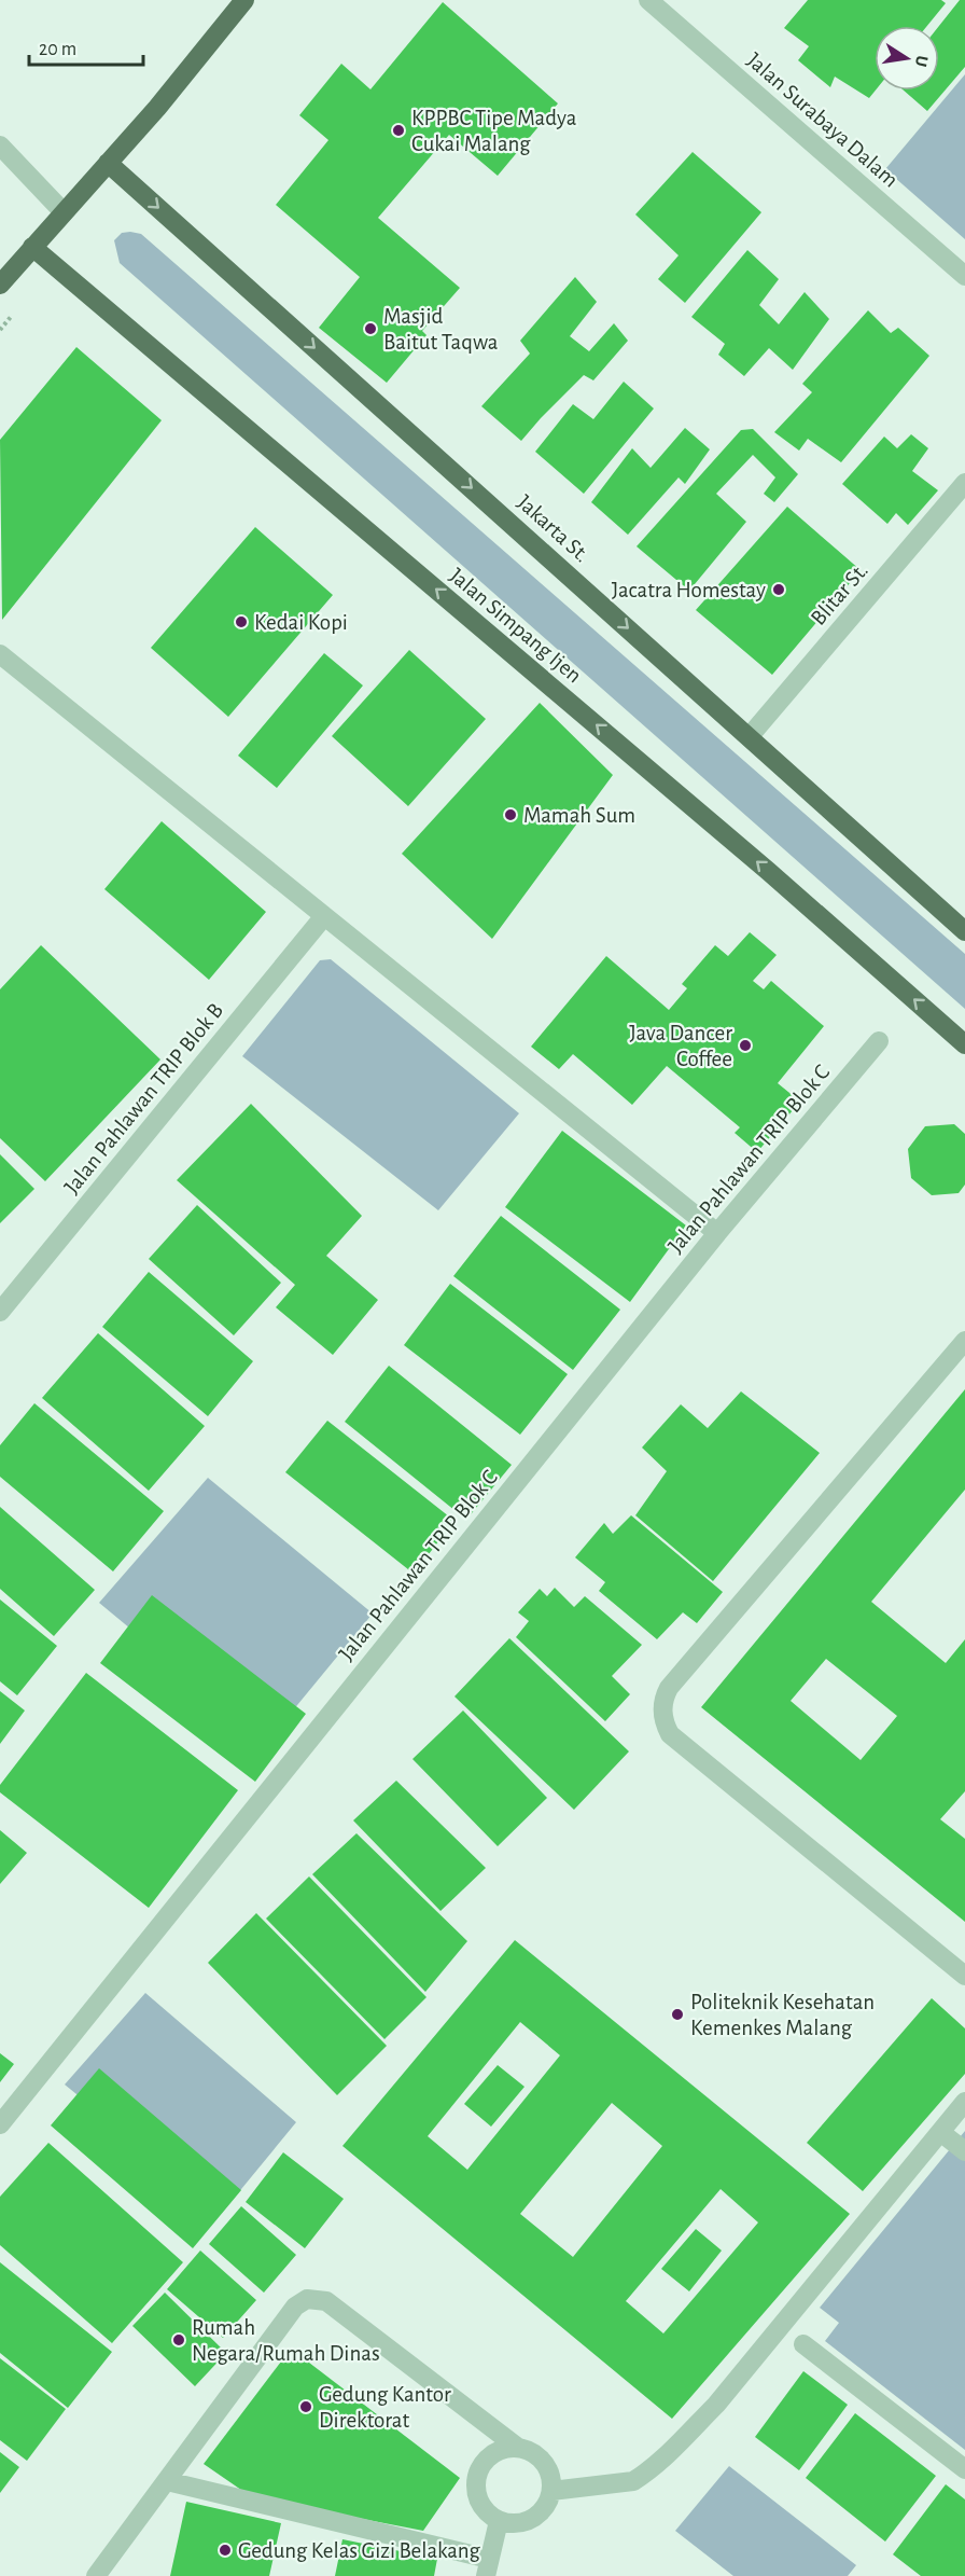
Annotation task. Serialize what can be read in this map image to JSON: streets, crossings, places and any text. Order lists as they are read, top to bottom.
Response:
{
  "streets": {
    "main road": ["Jakarta St.", "Jalan Simpang Ijen"],
    "street": [
      "Jalan Surabaya Dalam",
      "Blitar St.",
      "Jalan Pahlawan TRIP Blok B",
      "Jalan Pahlawan TRIP Blok C"
    ]
  },
  "crossings": [
    ["Jakarta St.", "Blitar St."]
  ],
  "one_way": ["Jakarta St.", "Jalan Simpang Ijen"],
  "places": [
    "KPPBC Tipe Madya Cukai Malang",
    "Masjid Baitut Taqwa",
    "Jacatra Homestay",
    "Kedai Kopi",
    "Mamah Sum",
    "Java Dancer Coffee",
    "Politeknik Kesehatan Kemenkes Malang",
    "Rumah Negara/Rumah Dinas",
    "Gedung Kantor Direktorat",
    "Gedung Kelas Gizi Belakang"
  ],
  "scale_bar": "20 m",
  "north": "right"
}
